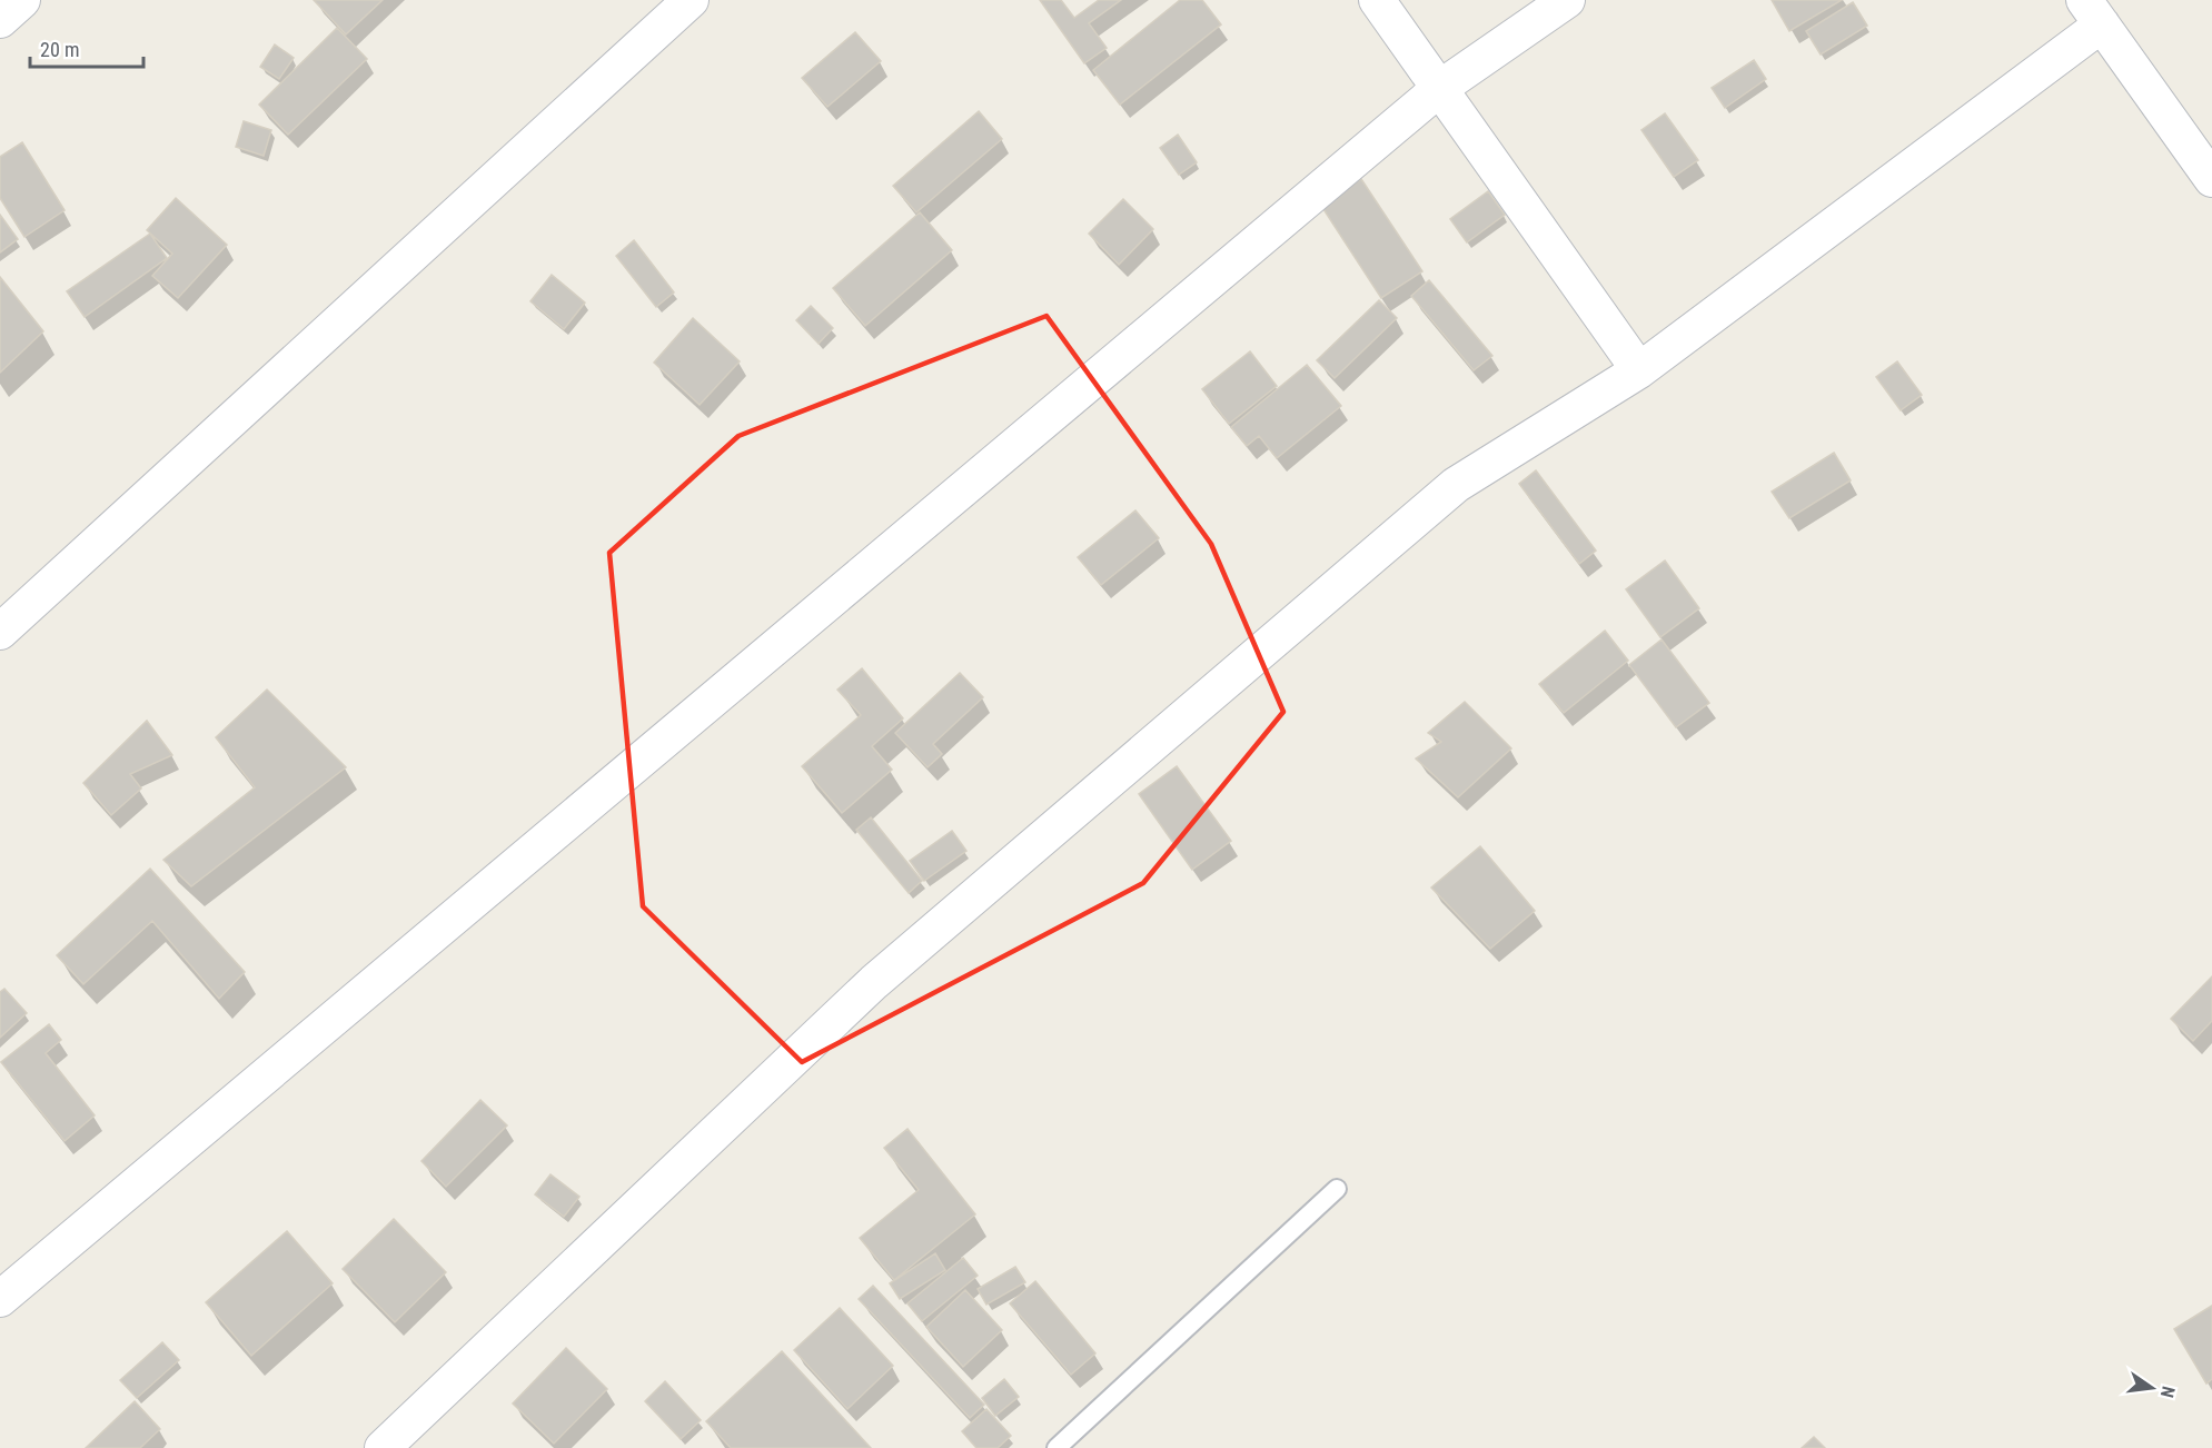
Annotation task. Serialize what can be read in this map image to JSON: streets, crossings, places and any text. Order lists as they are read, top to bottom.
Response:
{
  "scale_bar": "20 m",
  "north": "right"
}
